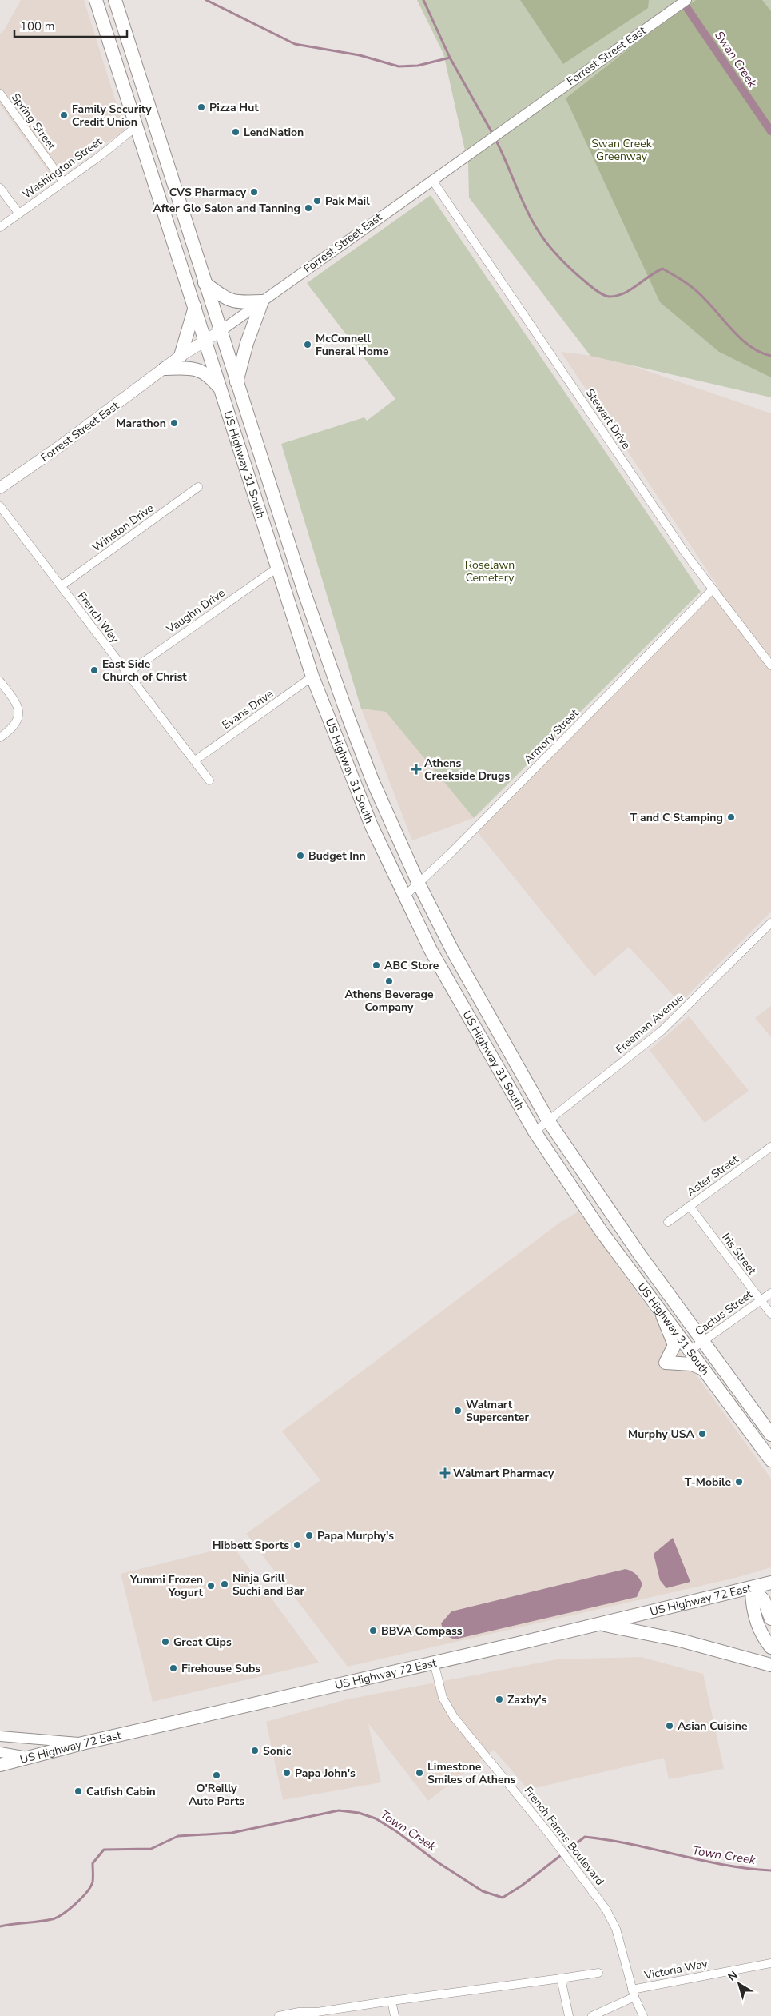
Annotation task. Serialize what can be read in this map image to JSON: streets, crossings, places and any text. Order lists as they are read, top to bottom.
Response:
{
  "streets": {
    "main road": ["Forrest Street East", "US Highway 31 South", "US Highway 72 East"],
    "street": [
      "Spring Street",
      "Washington Street",
      "Stewart Drive",
      "Winston Drive",
      "Vaughn Drive",
      "French Way",
      "Evans Drive",
      "Armory Street",
      "Freeman Avenue",
      "Aster Street",
      "Iris Street",
      "Cactus Street",
      "French Farms Boulevard",
      "Victoria Way"
    ]
  },
  "crossings": [
    ["Forrest Street East", "Stewart Drive"],
    ["Forrest Street East", "US Highway 31 South"],
    ["Spring Street", "Washington Street"],
    ["Washington Street", "US Highway 31 South"],
    ["Stewart Drive", "Armory Street"],
    ["US Highway 31 South", "Vaughn Drive"],
    ["US Highway 31 South", "Evans Drive"],
    ["US Highway 31 South", "Armory Street"],
    ["US Highway 31 South", "Freeman Avenue"],
    ["US Highway 31 South", "Cactus Street"],
    ["Winston Drive", "French Way"],
    ["Vaughn Drive", "French Way"],
    ["French Way", "Evans Drive"],
    ["Aster Street", "Iris Street"],
    ["Iris Street", "Cactus Street"],
    ["US Highway 72 East", "French Farms Boulevard"],
    ["French Farms Boulevard", "Victoria Way"]
  ],
  "water": ["Swan Creek", "Town Creek"],
  "parks": ["Swan Creek Greenway", "Roselawn Cemetery"],
  "places": {
    "other": [
      "Pizza Hut",
      "Family Security Credit Union",
      "LendNation",
      "CVS Pharmacy",
      "Pak Mail",
      "After Glo Salon and Tanning",
      "McConnell Funeral Home",
      "Marathon",
      "East Side Church of Christ",
      "T and C Stamping",
      "Budget Inn",
      "ABC Store",
      "Athens Beverage Company",
      "Walmart Supercenter",
      "Murphy USA",
      "T-Mobile",
      "Papa Murphy's",
      "Hibbett Sports",
      "Ninja Grill Suchi and Bar",
      "Yummi Frozen Yogurt",
      "BBVA Compass",
      "Great Clips",
      "Firehouse Subs",
      "Zaxby's",
      "Asian Cuisine",
      "Sonic",
      "Papa John's",
      "Limestone Smiles of Athens",
      "O'Reilly Auto Parts",
      "Catfish Cabin"
    ],
    "health": ["Athens Creekside Drugs", "Walmart Pharmacy"]
  },
  "scale_bar": "100 m",
  "north": "top left"
}
